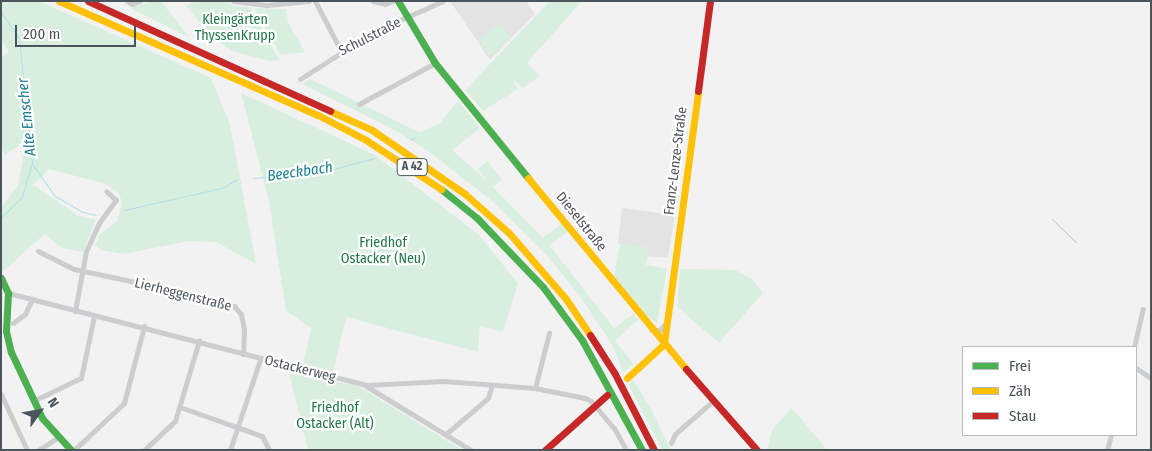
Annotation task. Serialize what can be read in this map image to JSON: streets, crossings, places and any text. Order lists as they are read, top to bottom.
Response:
{
  "streets": {
    "main road": ["Franz-Lenze-Straße", "A 42", "Dieselstraße"],
    "street": ["Schulstraße", "Lierheggenstraße", "Ostackerweg"]
  },
  "crossings": [
    ["Schulstraße", "Dieselstraße"],
    ["Franz-Lenze-Straße", "Dieselstraße"],
    ["Lierheggenstraße", "Ostackerweg"]
  ],
  "water": ["Alte Emscher", "Beeckbach"],
  "parks": ["Kleingärten ThyssenKrupp", "Friedhof Ostacker (Neu)", "Friedhof Ostacker (Alt)"],
  "legend": ["Frei", "Zäh", "Stau"],
  "scale_bar": "200 m",
  "north": "top right"
}
